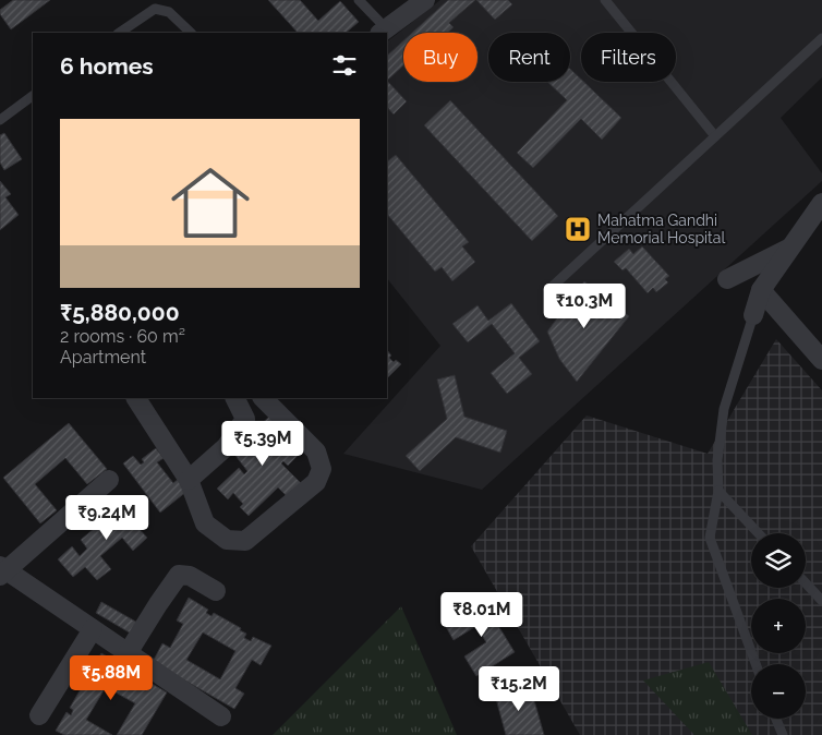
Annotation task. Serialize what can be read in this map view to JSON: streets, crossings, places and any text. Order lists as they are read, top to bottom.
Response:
{
  "places": {
    "hospital": ["Mahatma Gandhi Memorial Hospital"]
  },
  "page": {
    "chip": ["Buy", "Rent", "Filters"],
    "heading": "6 homes",
    "list": [
      {
        "name": "₹5,880,000",
        "note": "2 rooms · 60 m² · Apartment"
      }
    ],
    "price": [
      "₹10.3M",
      "₹5.39M",
      "₹9.24M",
      "₹8.01M",
      "₹5.88M",
      "₹15.2M"
    ],
    "map_buttons": ["+", "−"]
  }
}
